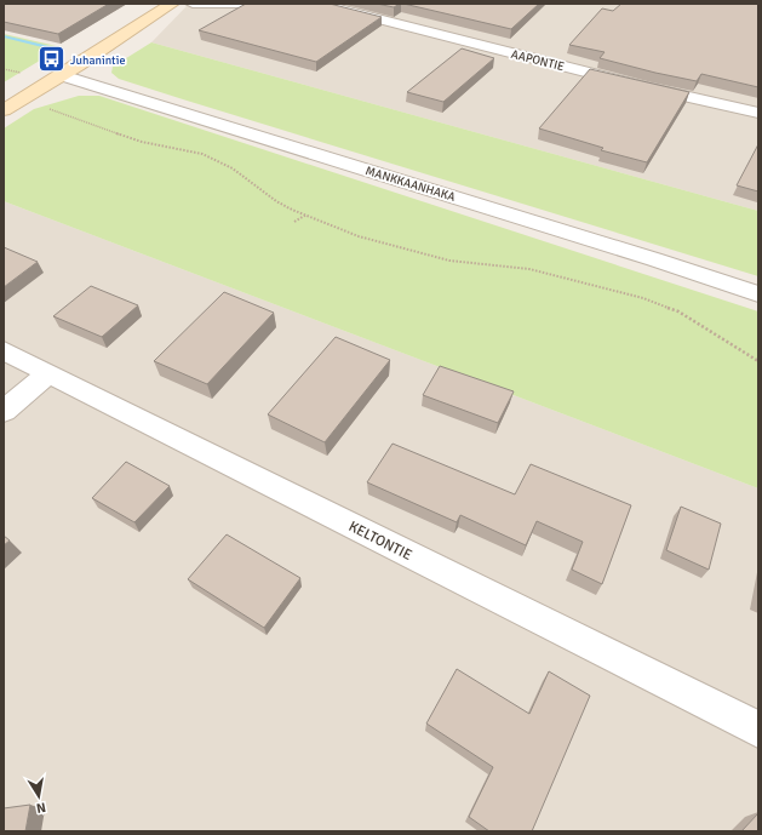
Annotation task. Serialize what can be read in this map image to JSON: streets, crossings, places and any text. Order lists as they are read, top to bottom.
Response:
{
  "streets": {
    "street": ["AAPONTIE", "MANKKAANHAKA", "KELTONTIE"]
  },
  "places": {
    "bus stop": ["Juhanintie"]
  },
  "north": "bottom"
}
